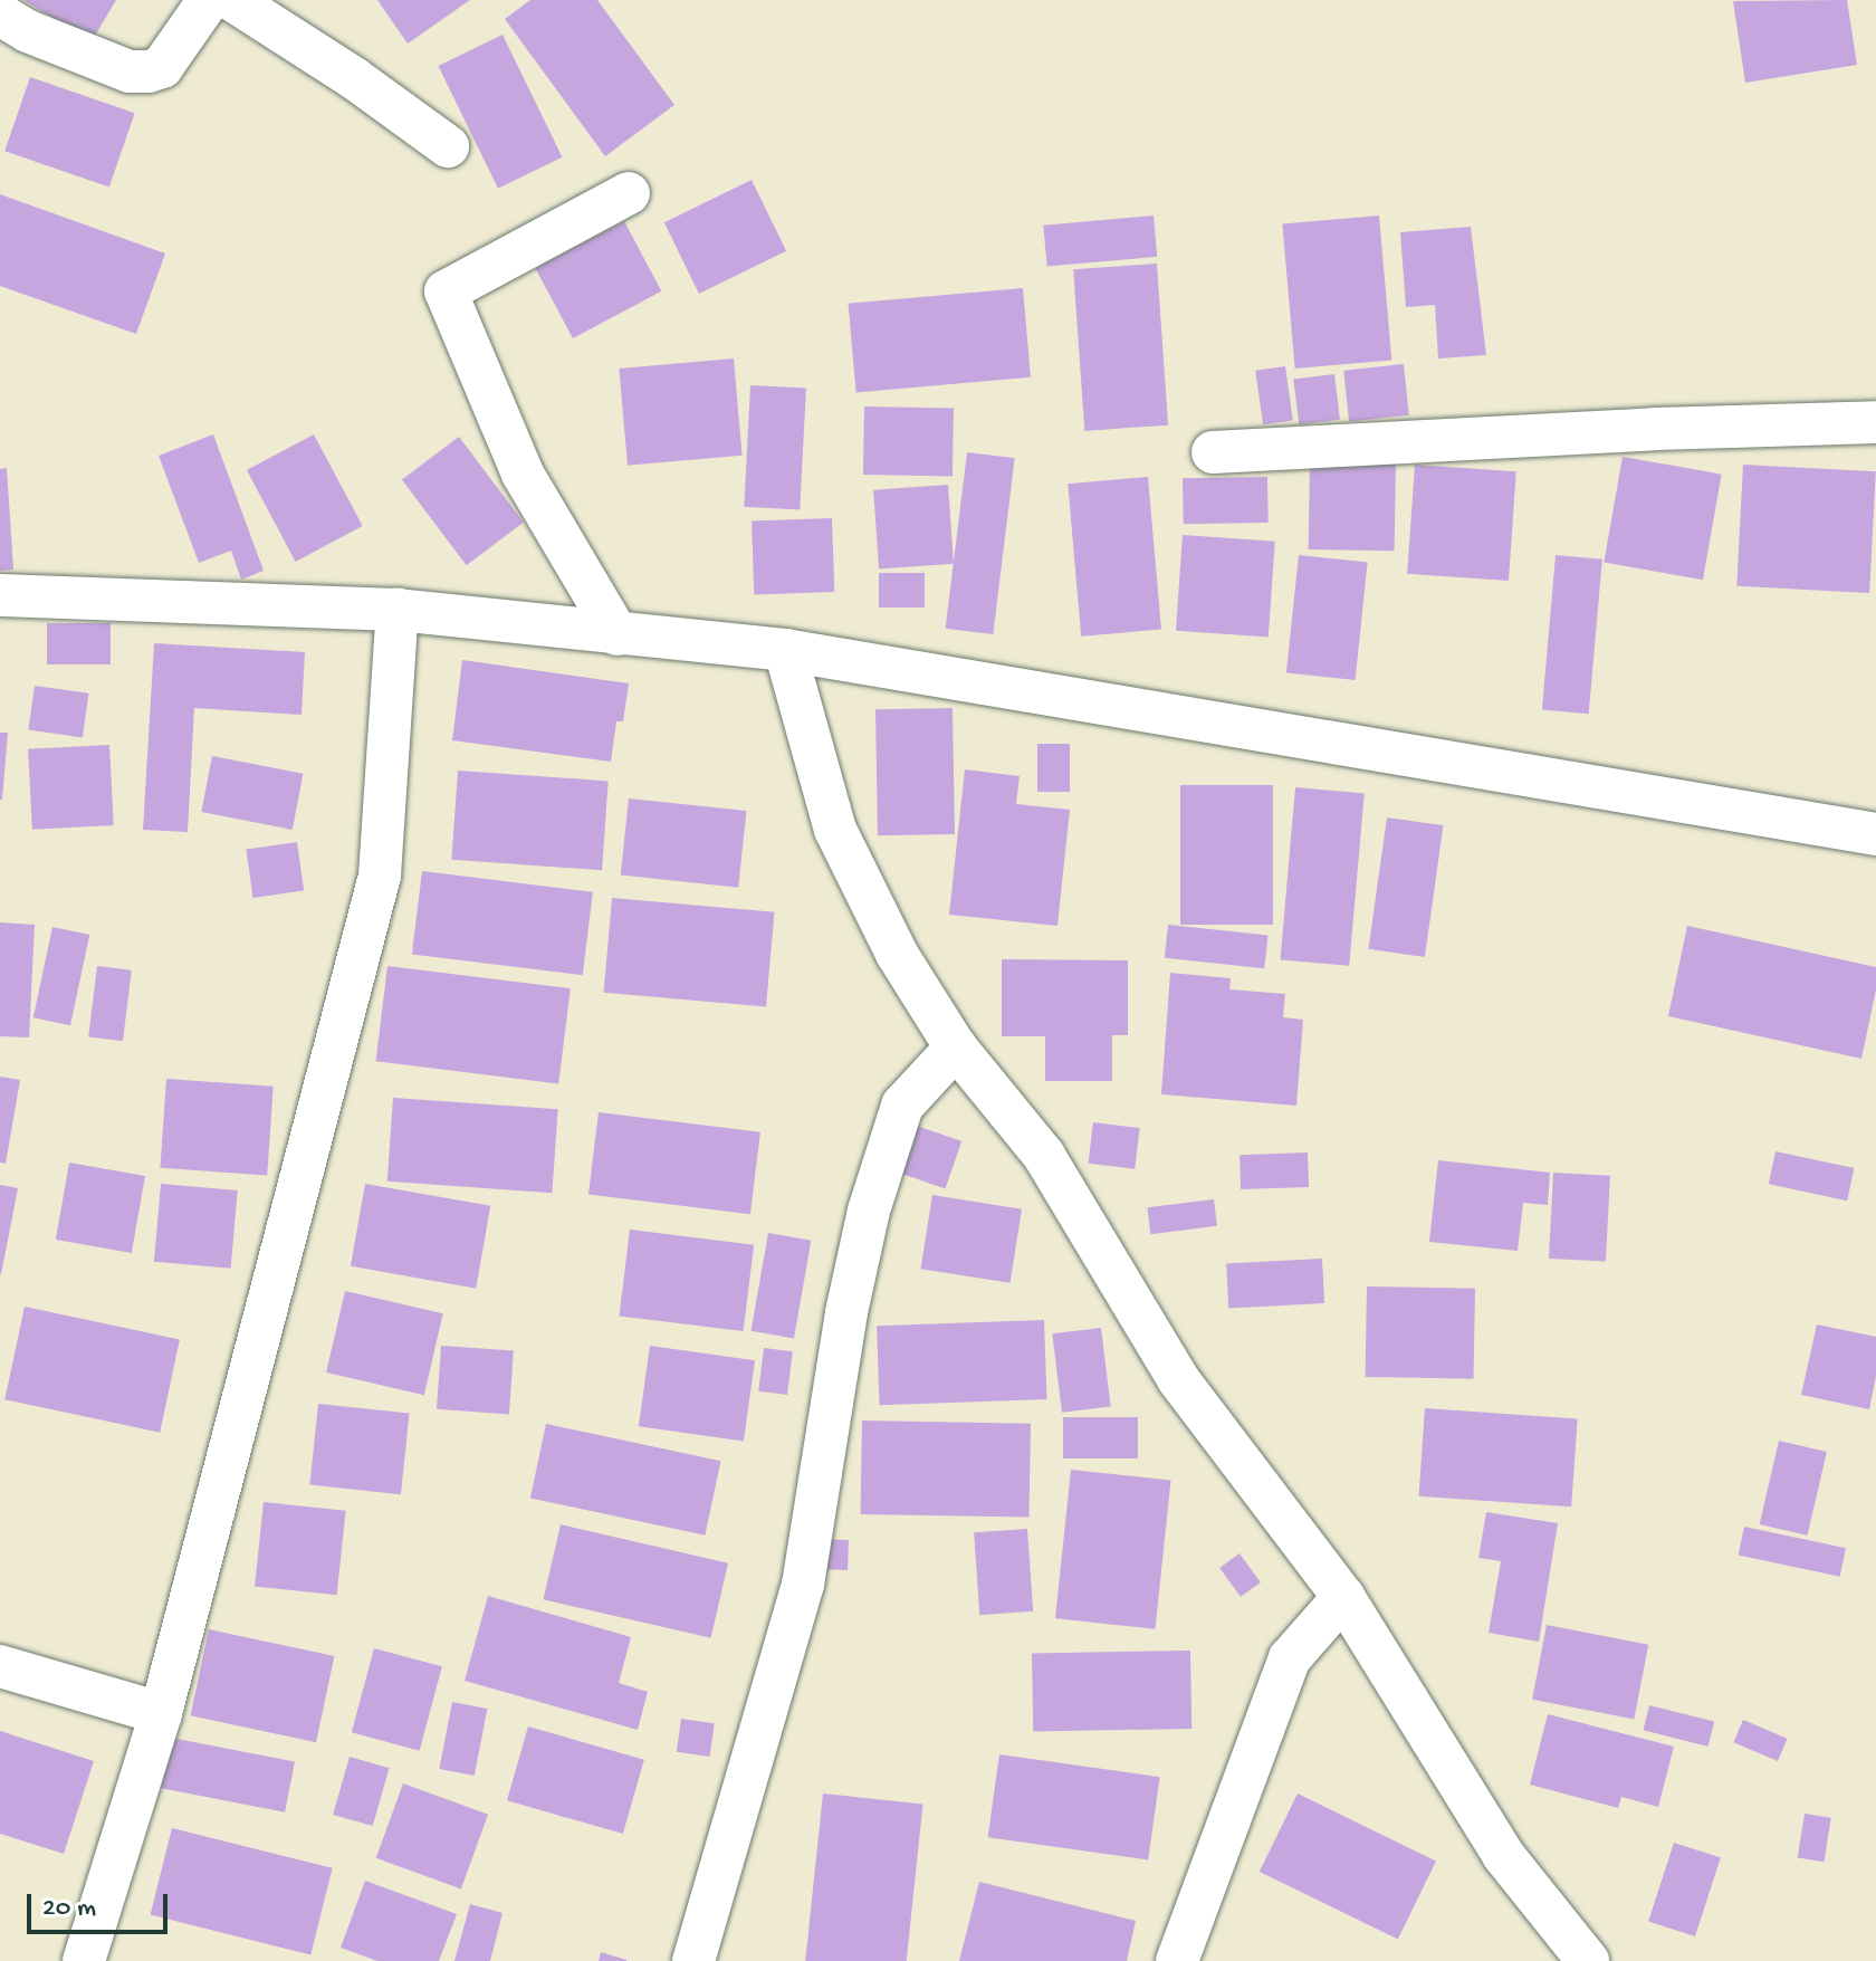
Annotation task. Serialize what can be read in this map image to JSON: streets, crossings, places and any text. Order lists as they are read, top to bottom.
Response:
{
  "scale_bar": "20 m"
}
